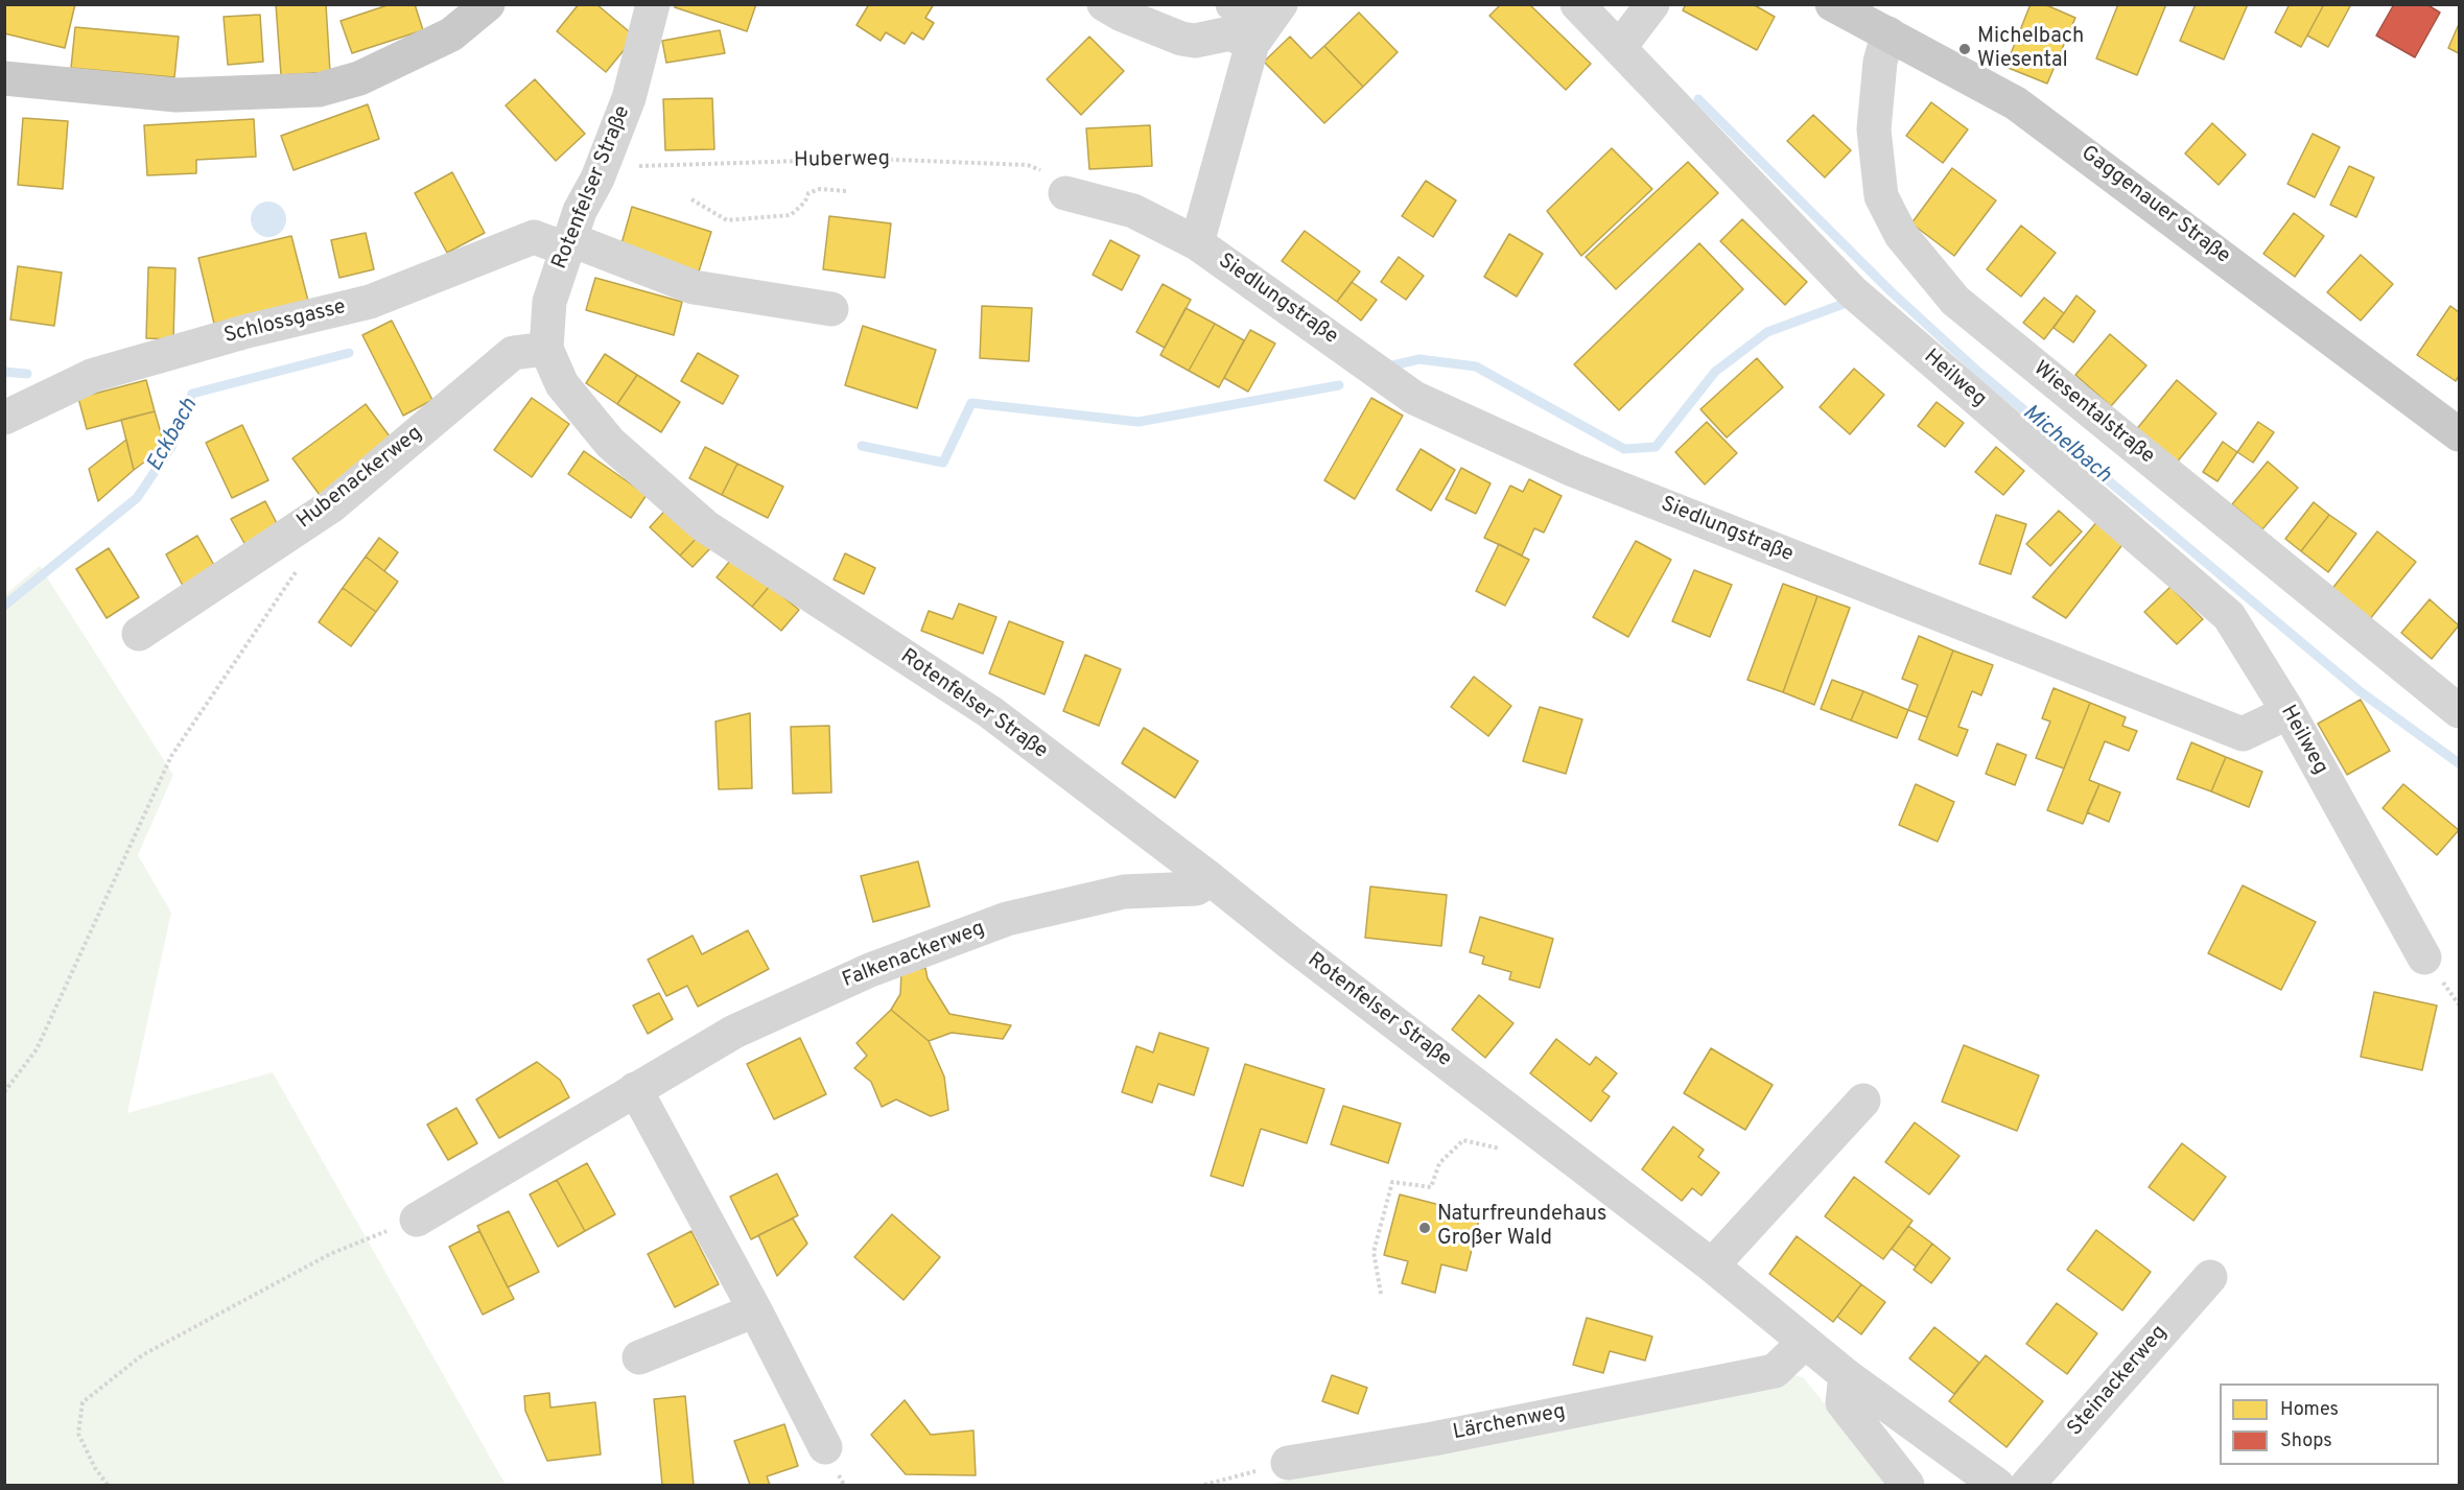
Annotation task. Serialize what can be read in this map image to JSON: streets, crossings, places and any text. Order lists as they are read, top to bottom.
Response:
{
  "streets": {
    "main road": ["Gaggenauer Straße"],
    "street": [
      "Rotenfelser Straße",
      "Siedlungstraße",
      "Schlossgasse",
      "Heilweg",
      "Wiesentalstraße",
      "Hubenackerweg",
      "Falkenackerweg",
      "Steinackerweg",
      "Lärchenweg"
    ],
    "path": ["Huberweg"]
  },
  "crossings": [
    ["Huberweg", "Rotenfelser Straße"],
    ["Huberweg", "Siedlungstraße"],
    ["Rotenfelser Straße", "Schlossgasse"],
    ["Rotenfelser Straße", "Hubenackerweg"],
    ["Rotenfelser Straße", "Falkenackerweg"],
    ["Rotenfelser Straße", "Lärchenweg"],
    ["Gaggenauer Straße", "Wiesentalstraße"],
    ["Siedlungstraße", "Heilweg"]
  ],
  "water": ["Eckbach", "Michelbach"],
  "places": ["Michelbach Wiesental", "Naturfreundehaus Großer Wald"],
  "legend": ["Homes", "Shops"]
}
